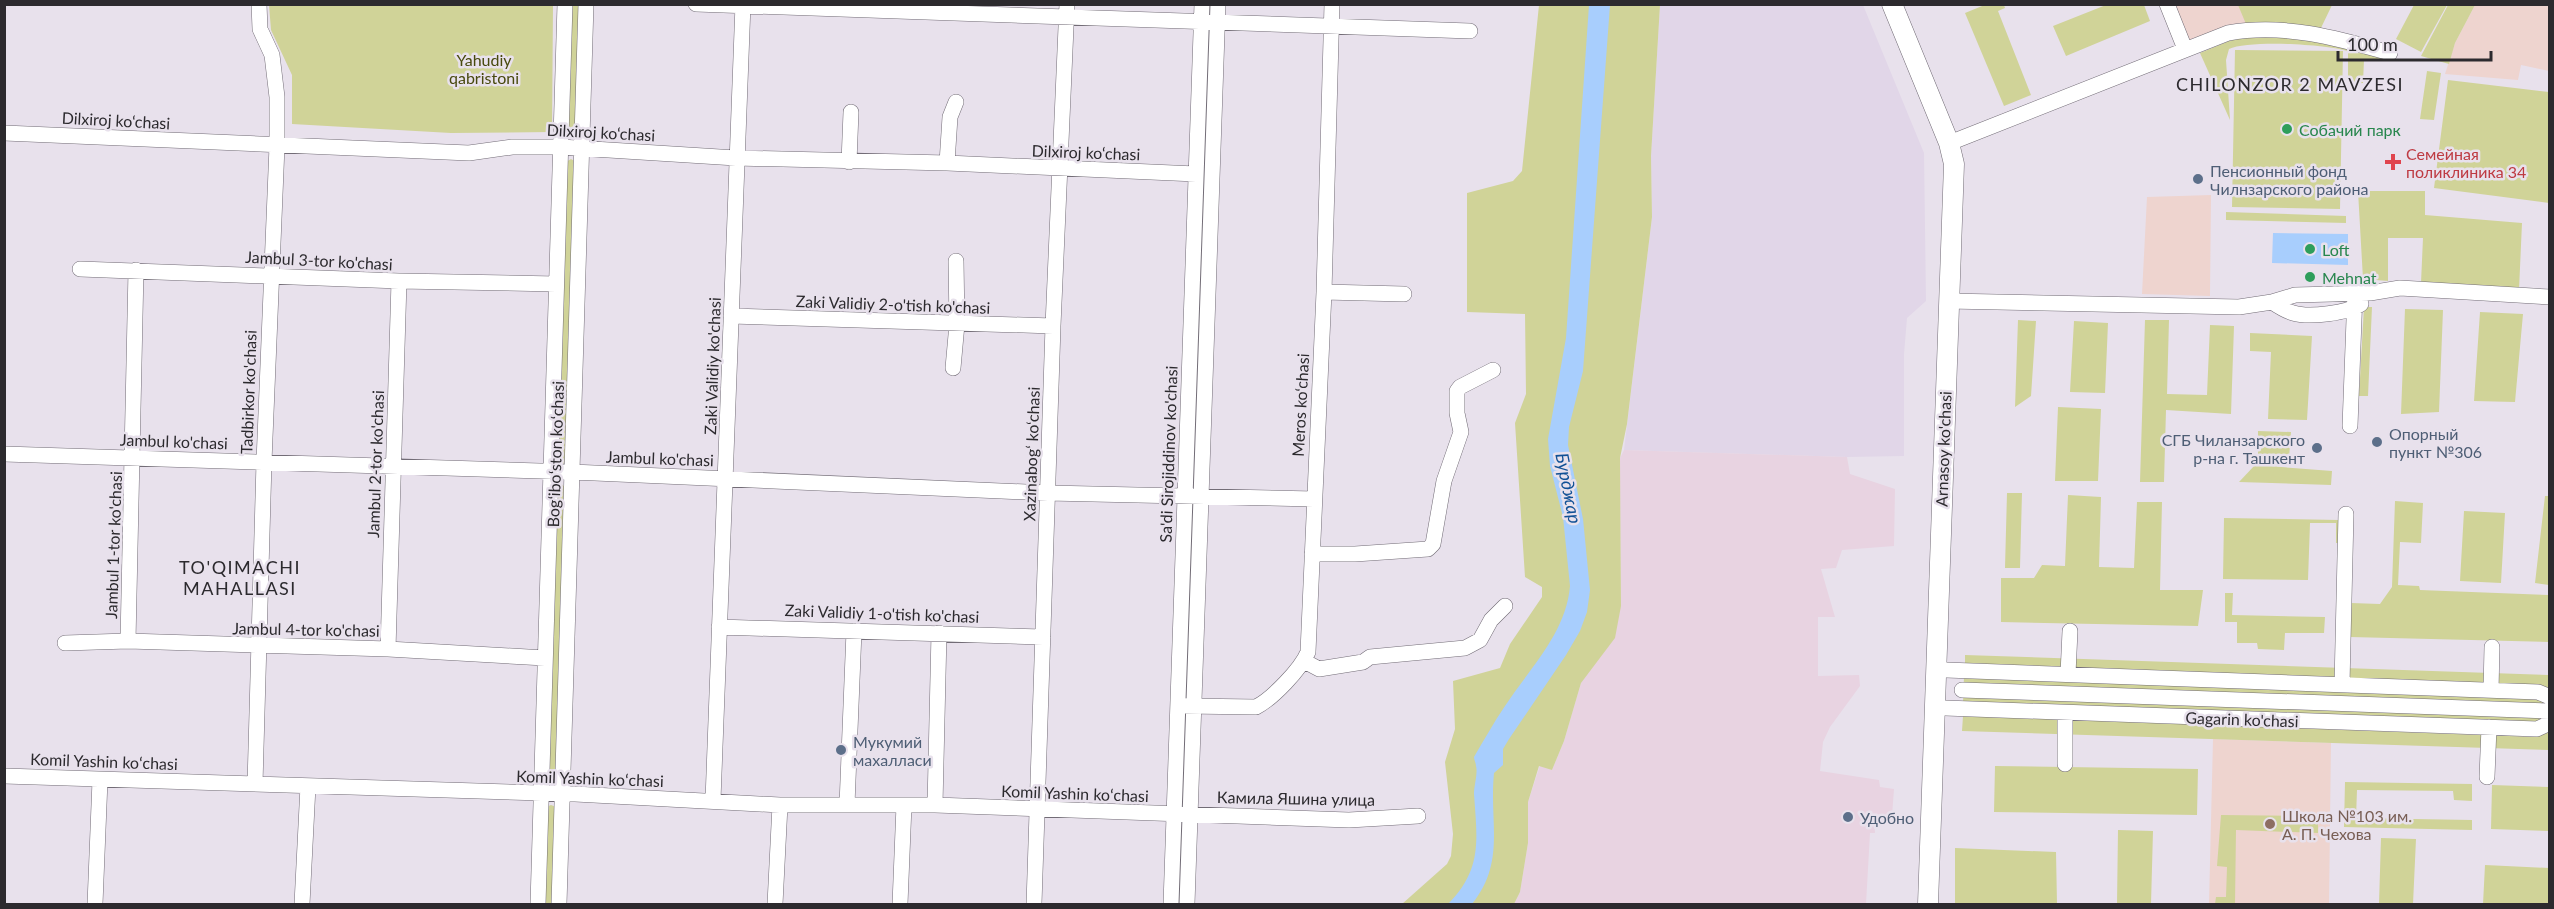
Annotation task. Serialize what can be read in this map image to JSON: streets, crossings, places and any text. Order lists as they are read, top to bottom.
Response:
{
  "streets": {
    "main road": ["Arnasoy ko'chasi"],
    "street": [
      "Dilxiroj ko‘chasi",
      "Jambul 3-tor ko'chasi",
      "Zaki Validiy 2-o'tish ko'chasi",
      "Zaki Validiy ko'chasi",
      "Tadbirkor ko'chasi",
      "Meros ko‘chasi",
      "Jambul ko'chasi",
      "Bogʻiboʻston koʻchasi",
      "Xazinabog‘ ko‘chasi",
      "Sa'di Sirojiddinov ko'chasi",
      "Jambul 2-tor ko'chasi",
      "Jambul 1-tor ko'chasi",
      "Zaki Validiy 1-o'tish ko'chasi",
      "Jambul 4-tor ko'chasi",
      "Gagarin ko'chasi",
      "Komil Yashin koʻchasi",
      "Камила Яшина улица"
    ]
  },
  "crossings": [
    ["Dilxiroj ko‘chasi", "Zaki Validiy ko'chasi"],
    ["Dilxiroj ko‘chasi", "Tadbirkor ko'chasi"],
    ["Dilxiroj ko‘chasi", "Bogʻiboʻston koʻchasi"],
    ["Dilxiroj ko‘chasi", "Xazinabog‘ ko‘chasi"],
    ["Dilxiroj ko‘chasi", "Sa'di Sirojiddinov ko'chasi"],
    ["Jambul 3-tor ko'chasi", "Tadbirkor ko'chasi"],
    ["Jambul 3-tor ko'chasi", "Bogʻiboʻston koʻchasi"],
    ["Jambul 3-tor ko'chasi", "Jambul 2-tor ko'chasi"],
    ["Jambul 3-tor ko'chasi", "Jambul 1-tor ko'chasi"],
    ["Zaki Validiy 2-o'tish ko'chasi", "Zaki Validiy ko'chasi"],
    ["Zaki Validiy 2-o'tish ko'chasi", "Xazinabog‘ ko‘chasi"],
    ["Zaki Validiy ko'chasi", "Jambul ko'chasi"],
    ["Zaki Validiy ko'chasi", "Zaki Validiy 1-o'tish ko'chasi"],
    ["Zaki Validiy ko'chasi", "Komil Yashin koʻchasi"],
    ["Tadbirkor ko'chasi", "Jambul ko'chasi"],
    ["Tadbirkor ko'chasi", "Jambul 4-tor ko'chasi"],
    ["Tadbirkor ko'chasi", "Komil Yashin koʻchasi"],
    ["Meros ko‘chasi", "Jambul ko'chasi"],
    ["Jambul ko'chasi", "Bogʻiboʻston koʻchasi"],
    ["Jambul ko'chasi", "Xazinabog‘ ko‘chasi"],
    ["Jambul ko'chasi", "Sa'di Sirojiddinov ko'chasi"],
    ["Jambul ko'chasi", "Jambul 2-tor ko'chasi"],
    ["Jambul ko'chasi", "Jambul 1-tor ko'chasi"],
    ["Arnasoy ko'chasi", "Gagarin ko'chasi"],
    ["Bogʻiboʻston koʻchasi", "Jambul 4-tor ko'chasi"],
    ["Bogʻiboʻston koʻchasi", "Komil Yashin koʻchasi"],
    ["Xazinabog‘ ko‘chasi", "Zaki Validiy 1-o'tish ko'chasi"],
    ["Xazinabog‘ ko‘chasi", "Komil Yashin koʻchasi"],
    ["Sa'di Sirojiddinov ko'chasi", "Komil Yashin koʻchasi"],
    ["Sa'di Sirojiddinov ko'chasi", "Камила Яшина улица"],
    ["Jambul 2-tor ko'chasi", "Jambul 4-tor ko'chasi"],
    ["Jambul 1-tor ko'chasi", "Jambul 4-tor ko'chasi"],
    ["Komil Yashin koʻchasi", "Камила Яшина улица"]
  ],
  "districts": ["CHILONZOR 2 MAVZESI", "TO'QIMACHI MAHALLASI"],
  "water": ["Бурджар"],
  "parks": ["Yahudiy qabristoni"],
  "places": {
    "other": [
      "Собачий парк",
      "Пенсионный фонд Чилнзарского района",
      "Loft",
      "Mehnat",
      "Опорный пункт №306",
      "СГБ Чиланзарского р-на г. Ташкент",
      "Мукумий махалласи",
      "Удобно",
      "Школа №103 им. А. П. Чехова"
    ],
    "health": ["Семейная поликлиника 34"]
  },
  "scale_bar": "100 m"
}
